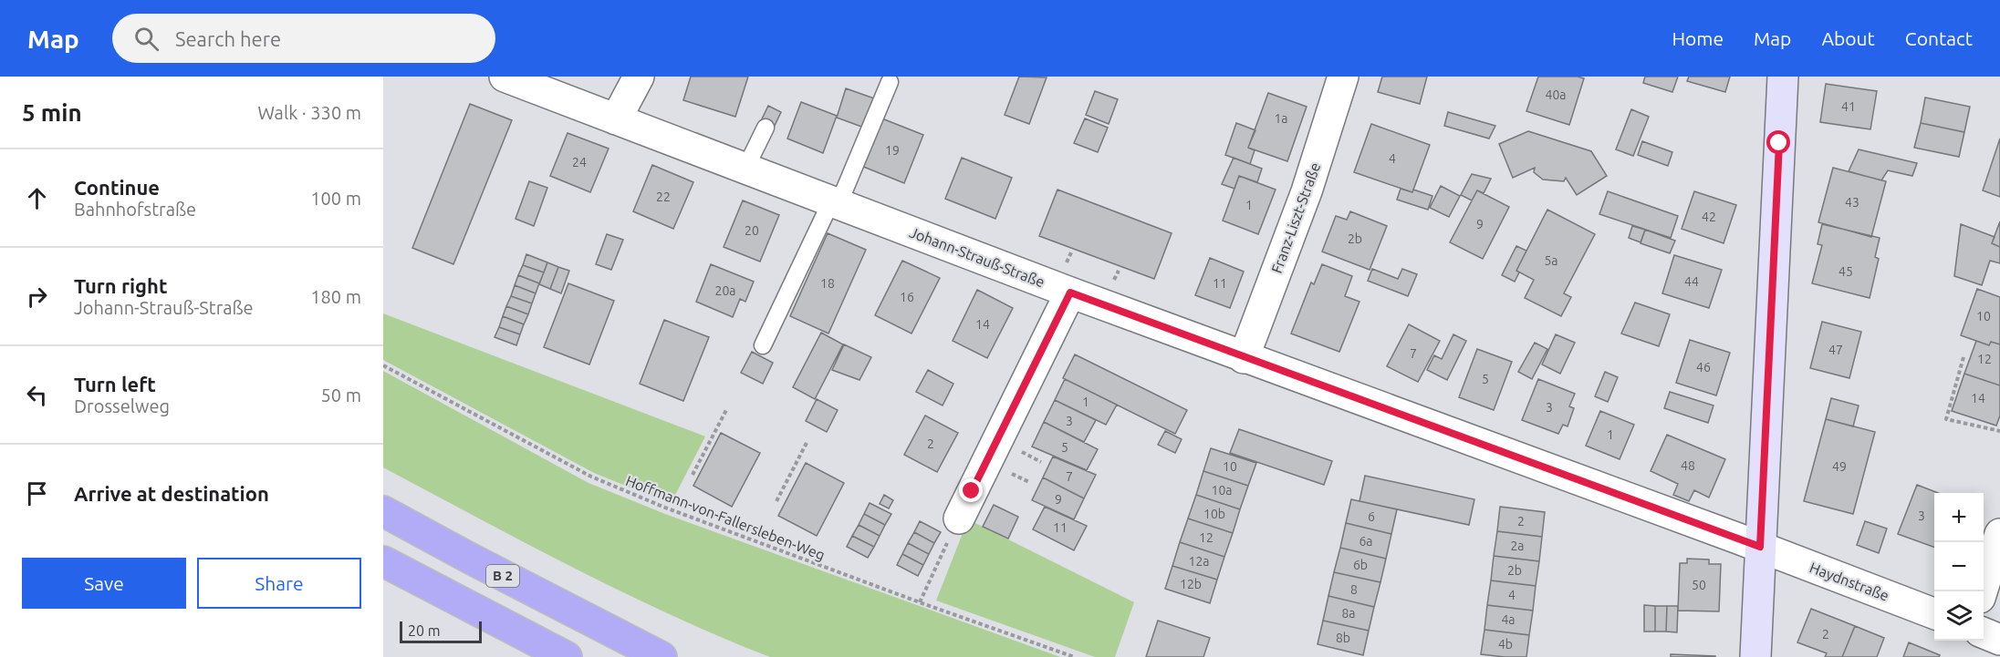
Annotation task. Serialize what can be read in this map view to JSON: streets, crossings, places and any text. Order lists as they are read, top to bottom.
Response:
{
  "streets": {
    "highway": ["B 2"],
    "street": ["Franz-Liszt-Straße", "Johann-Strauß-Straße", "Haydnstraße"],
    "path": ["Hoffmann-von-Fallersleben-Weg"]
  },
  "crossings": [
    ["Franz-Liszt-Straße", "Johann-Strauß-Straße"],
    ["Johann-Strauß-Straße", "Haydnstraße"]
  ],
  "house_numbers": [
    "40a",
    "41",
    "1a",
    "19",
    "4",
    "24",
    "22",
    "43",
    "1",
    "42",
    "9",
    "20",
    "2b",
    "5a",
    "45",
    "44",
    "18",
    "11",
    "20a",
    "16",
    "10",
    "14",
    "47",
    "7",
    "12",
    "46",
    "5",
    "14",
    "1",
    "3",
    "3",
    "1",
    "2",
    "5",
    "48",
    "10",
    "49",
    "7",
    "10a",
    "9",
    "10b",
    "3",
    "6",
    "2",
    "11",
    "12",
    "6a",
    "2a",
    "12a",
    "6b",
    "2b",
    "12b",
    "50",
    "8",
    "4",
    "8a",
    "4a",
    "2",
    "8b",
    "4b"
  ],
  "scale_bar": "20 m",
  "page": {
    "header": "Map",
    "search": "Search here",
    "nav": [
      "Home",
      "Map",
      "About",
      "Contact"
    ],
    "heading": ["5 min", "Walk · 330 m"],
    "list": [
      ["Continue", "Bahnhofstraße", "100 m"],
      ["Turn right", "Johann-Strauß-Straße", "180 m"],
      ["Turn left", "Drosselweg", "50 m"],
      "Arrive at destination"
    ],
    "map_buttons": ["+", "−"],
    "buttons": ["Save", "Share"],
    "scale": "20 m"
  }
}
